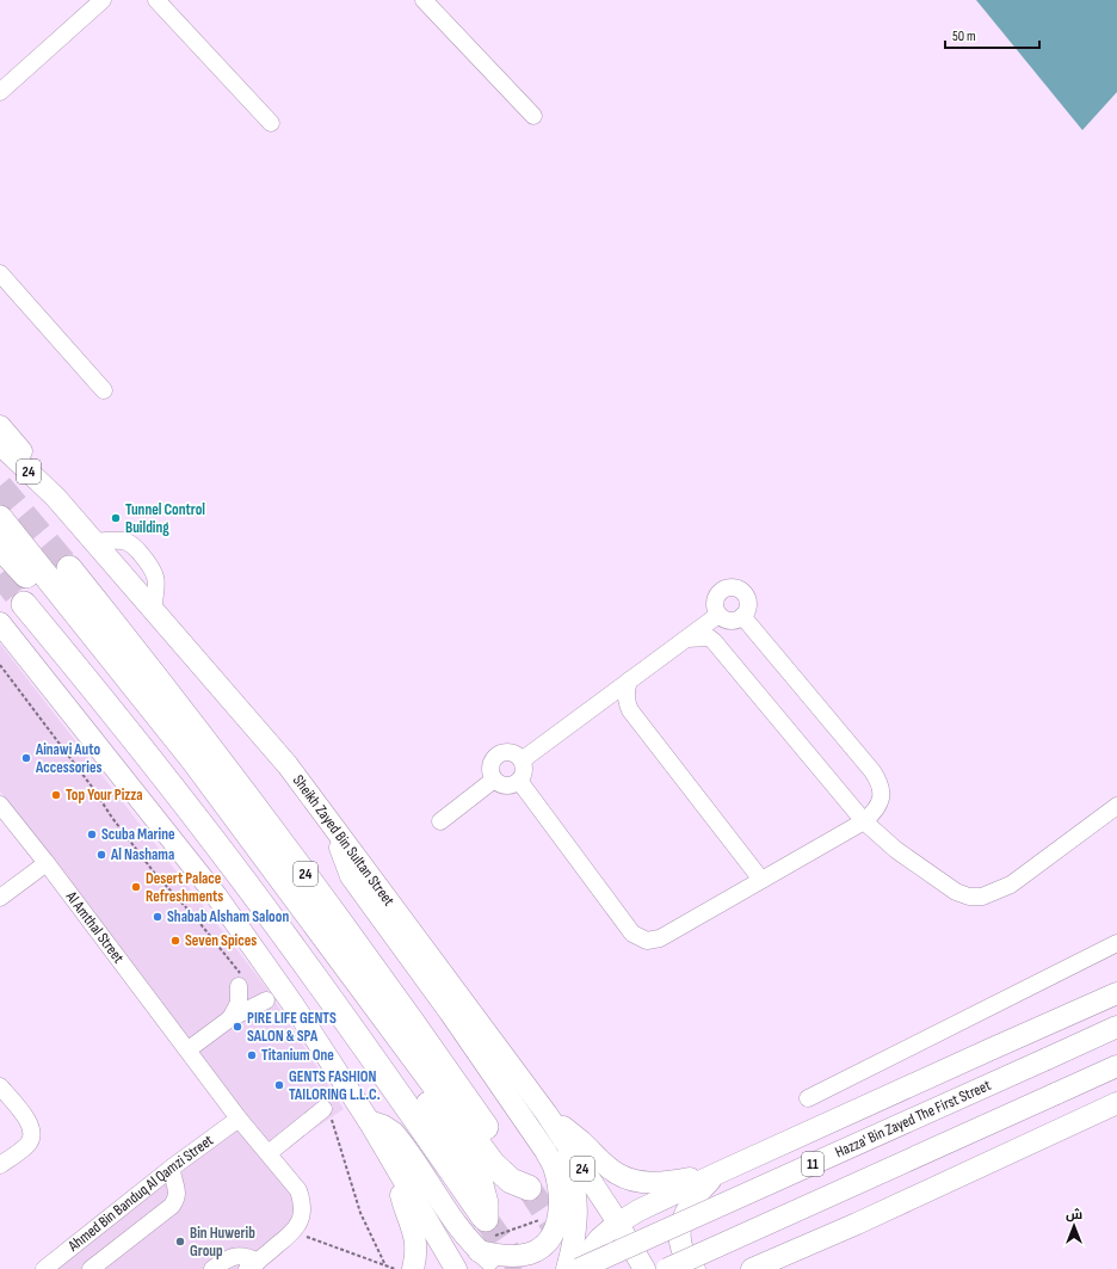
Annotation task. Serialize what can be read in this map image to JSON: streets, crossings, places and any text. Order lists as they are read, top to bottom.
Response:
{
  "streets": {
    "highway": ["24"],
    "main road": ["Sheikh Zayed Bin Sultan Street", "Hazza' Bin Zayed The First Street", "11"],
    "street": ["Al Amthal Street", "Ahmed Bin Banduq Al Qamzi Street"]
  },
  "crossings": [
    ["Al Amthal Street", "Ahmed Bin Banduq Al Qamzi Street"]
  ],
  "places": [
    "Tunnel Control Building",
    "Ainawi Auto Accessories",
    "Top Your Pizza",
    "Scuba Marine",
    "Al Nashama",
    "Desert Palace Refreshments",
    "Shabab Alsham Saloon",
    "Seven Spices",
    "PIRE LIFE GENTS SALON & SPA",
    "Titanium One",
    "GENTS FASHION TAILORING L.L.C.",
    "Bin Huwerib Group"
  ],
  "scale_bar": "50 m",
  "north": "top"
}
